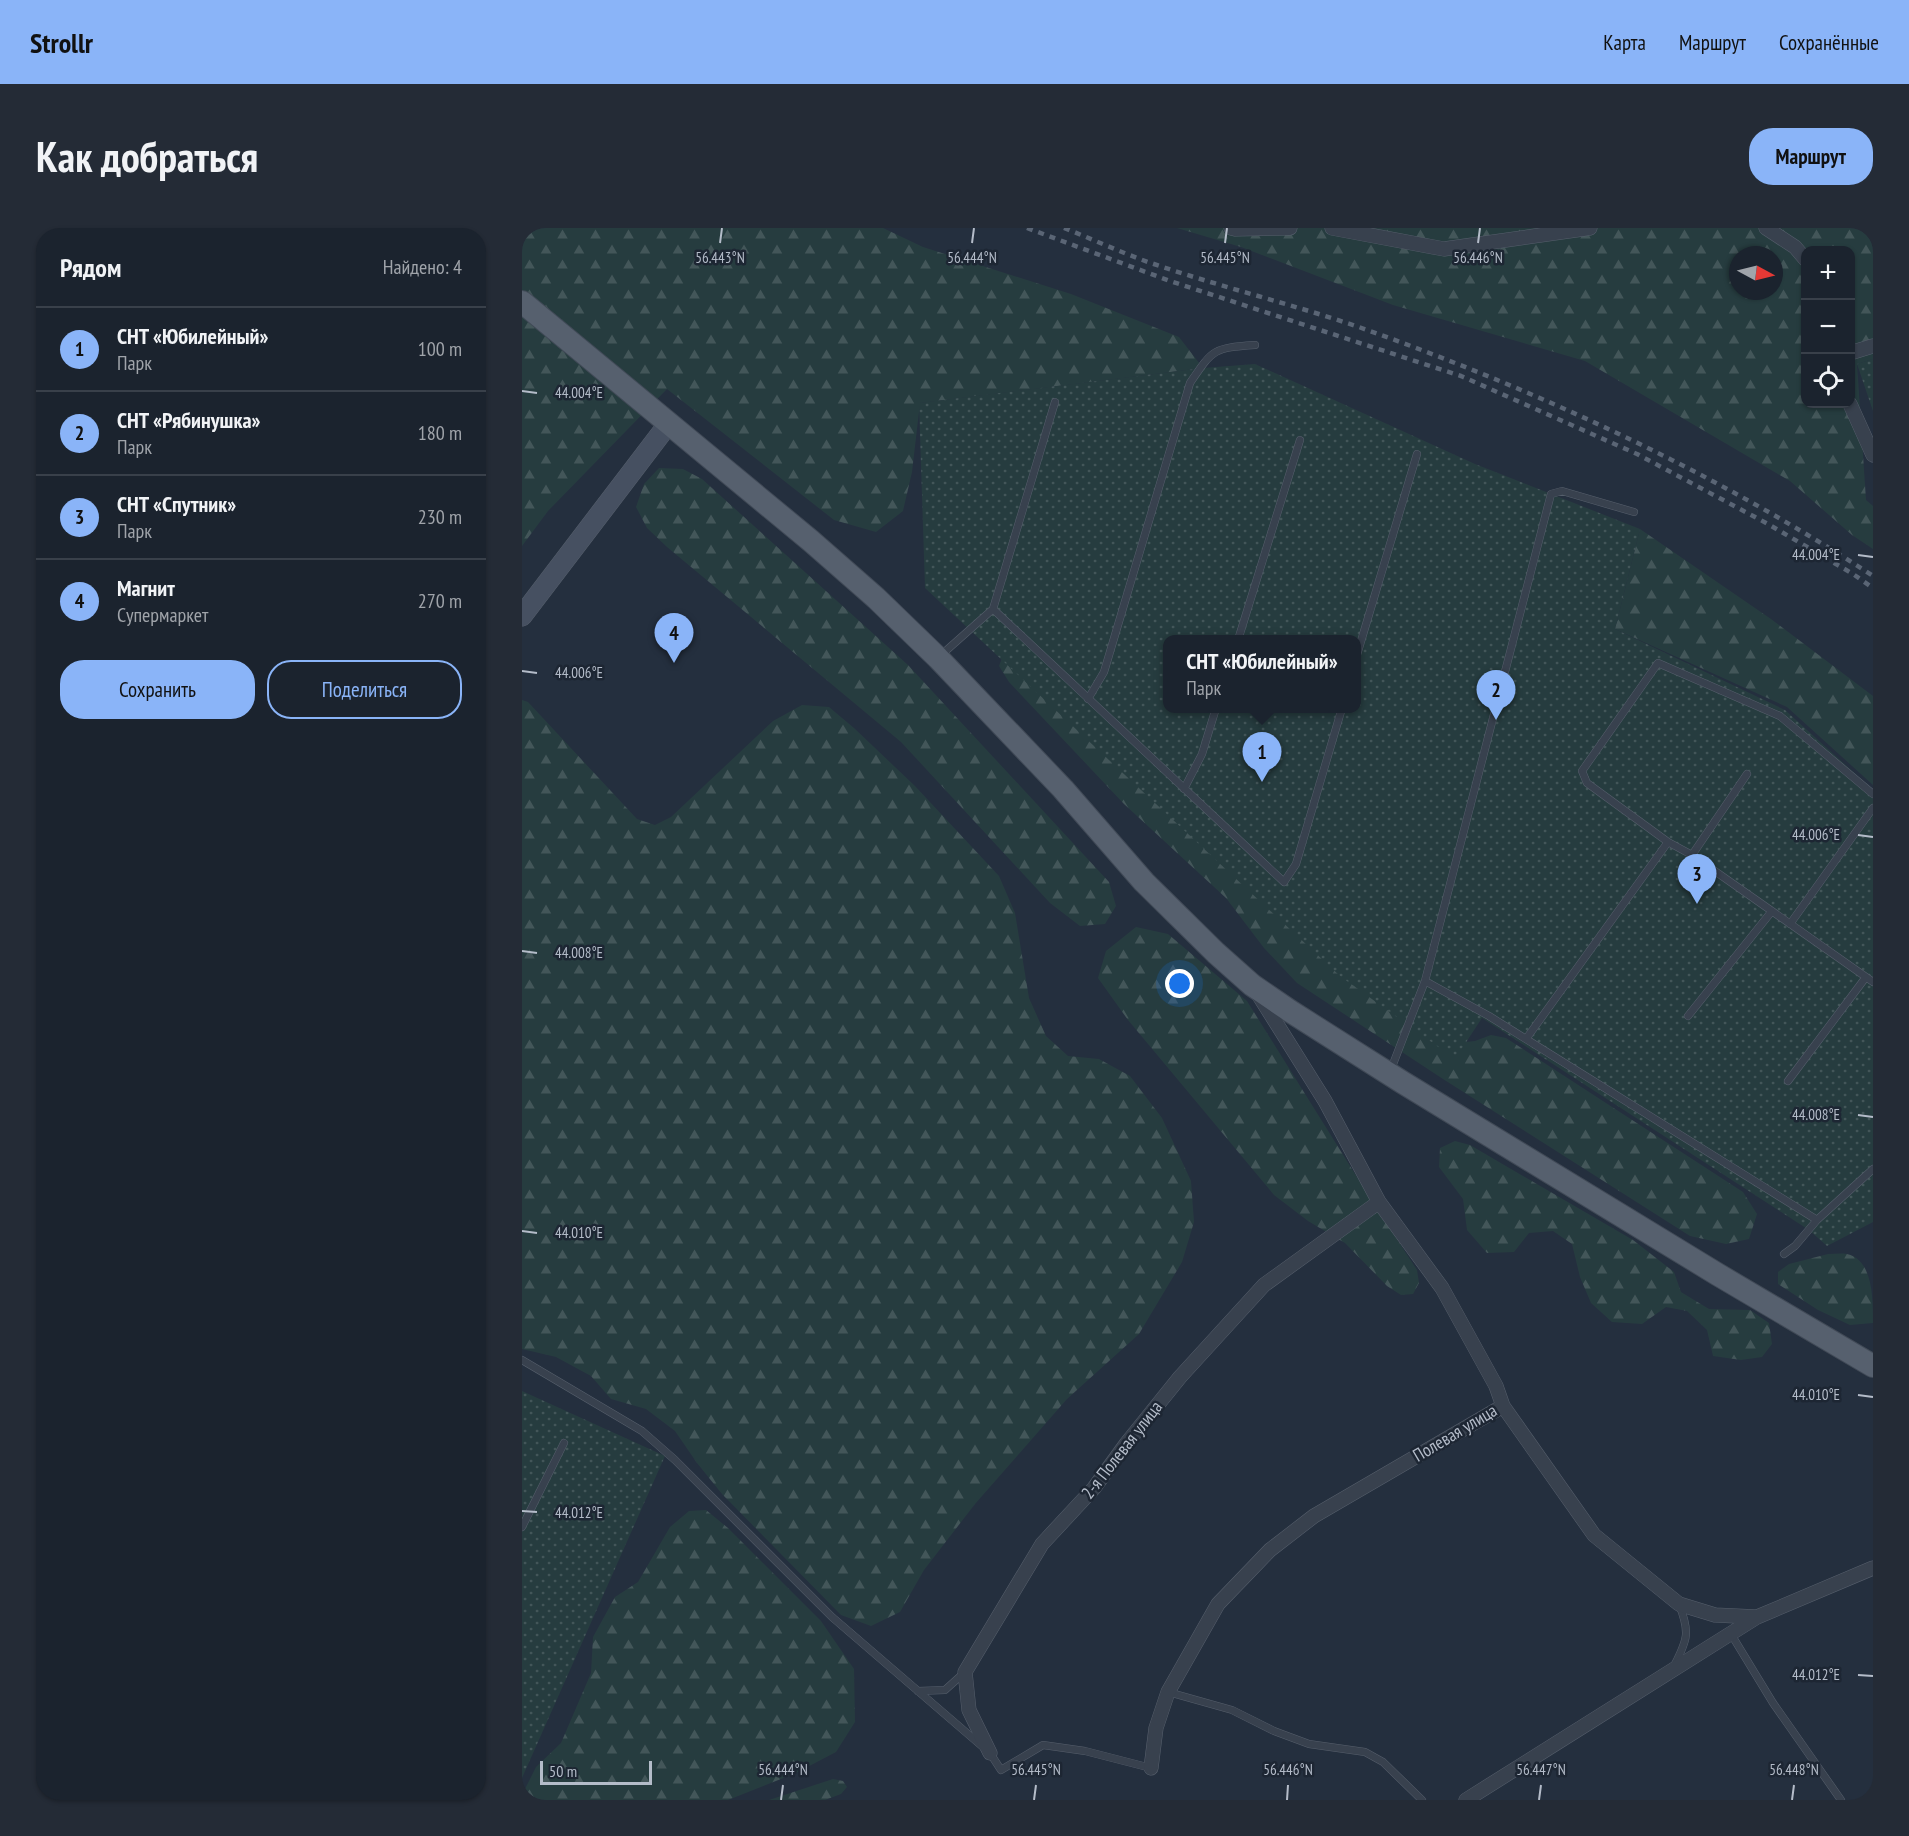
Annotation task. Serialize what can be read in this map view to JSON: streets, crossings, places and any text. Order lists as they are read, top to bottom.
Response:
{
  "streets": {
    "street": ["Полевая улица", "2-я Полевая улица"]
  },
  "crossings": [
    ["Полевая улица", "2-я Полевая улица"]
  ],
  "scale_bar": "50 m",
  "north": "right",
  "page": {
    "header": "Strollr",
    "nav": ["Карта", "Маршрут", "Сохранённые"],
    "buttons": [
      "Маршрут",
      ["Сохранить", "Поделиться"]
    ],
    "title": "Как добраться",
    "heading": ["Рядом", "Найдено: 4"],
    "map_buttons": ["+", "−"],
    "list": [
      {
        "mark": "1",
        "name": "СНТ «Юбилейный»",
        "note": "Парк",
        "value": "100 m"
      },
      {
        "mark": "2",
        "name": "СНТ «Рябинушка»",
        "note": "Парк",
        "value": "180 m"
      },
      {
        "mark": "3",
        "name": "СНТ «Спутник»",
        "note": "Парк",
        "value": "230 m"
      },
      {
        "mark": "4",
        "name": "Магнит",
        "note": "Супермаркет",
        "value": "270 m"
      }
    ],
    "pins": [
      "4",
      "2",
      "1",
      "3"
    ],
    "popup": ["СНТ «Юбилейный»", "Парк"],
    "scale": "50 m"
  },
  "coordinates": [
    "56.443°N",
    "56.444°N",
    "56.445°N",
    "56.446°N",
    "44.004°E",
    "44.006°E",
    "44.008°E",
    "44.010°E",
    "44.012°E",
    "56.447°N",
    "56.448°N"
  ]
}
